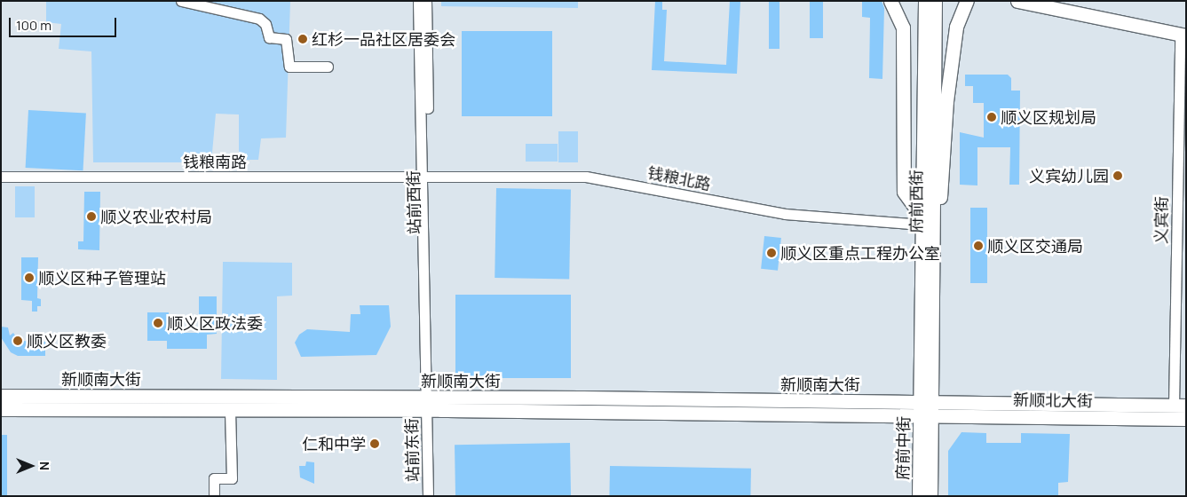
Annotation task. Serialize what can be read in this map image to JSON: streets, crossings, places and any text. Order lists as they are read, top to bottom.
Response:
{
  "streets": {
    "main road": [
      "府前西街",
      "新顺南大街",
      "新顺北大街",
      "府前中街"
    ],
    "street": [
      "钱粮南路",
      "钱粮北路",
      "站前西街",
      "义宾街",
      "站前东街"
    ]
  },
  "crossings": [
    ["钱粮南路", "钱粮北路"],
    ["钱粮南路", "站前西街"],
    ["钱粮北路", "府前西街"],
    ["钱粮北路", "站前西街"],
    ["府前西街", "新顺南大街"],
    ["府前西街", "新顺北大街"],
    ["府前西街", "府前中街"],
    ["站前西街", "新顺南大街"],
    ["站前西街", "站前东街"],
    ["义宾街", "新顺北大街"],
    ["新顺南大街", "新顺北大街"],
    ["新顺南大街", "府前中街"],
    ["新顺南大街", "站前东街"],
    ["新顺北大街", "府前中街"]
  ],
  "places": [
    "红杉一品社区居委会",
    "顺义区规划局",
    "义宾幼儿园",
    "顺义农业农村局",
    "顺义区交通局",
    "顺义区重点工程办公室",
    "顺义区种子管理站",
    "顺义区政法委",
    "顺义区教委",
    "仁和中学"
  ],
  "scale_bar": "100 m",
  "north": "right"
}
